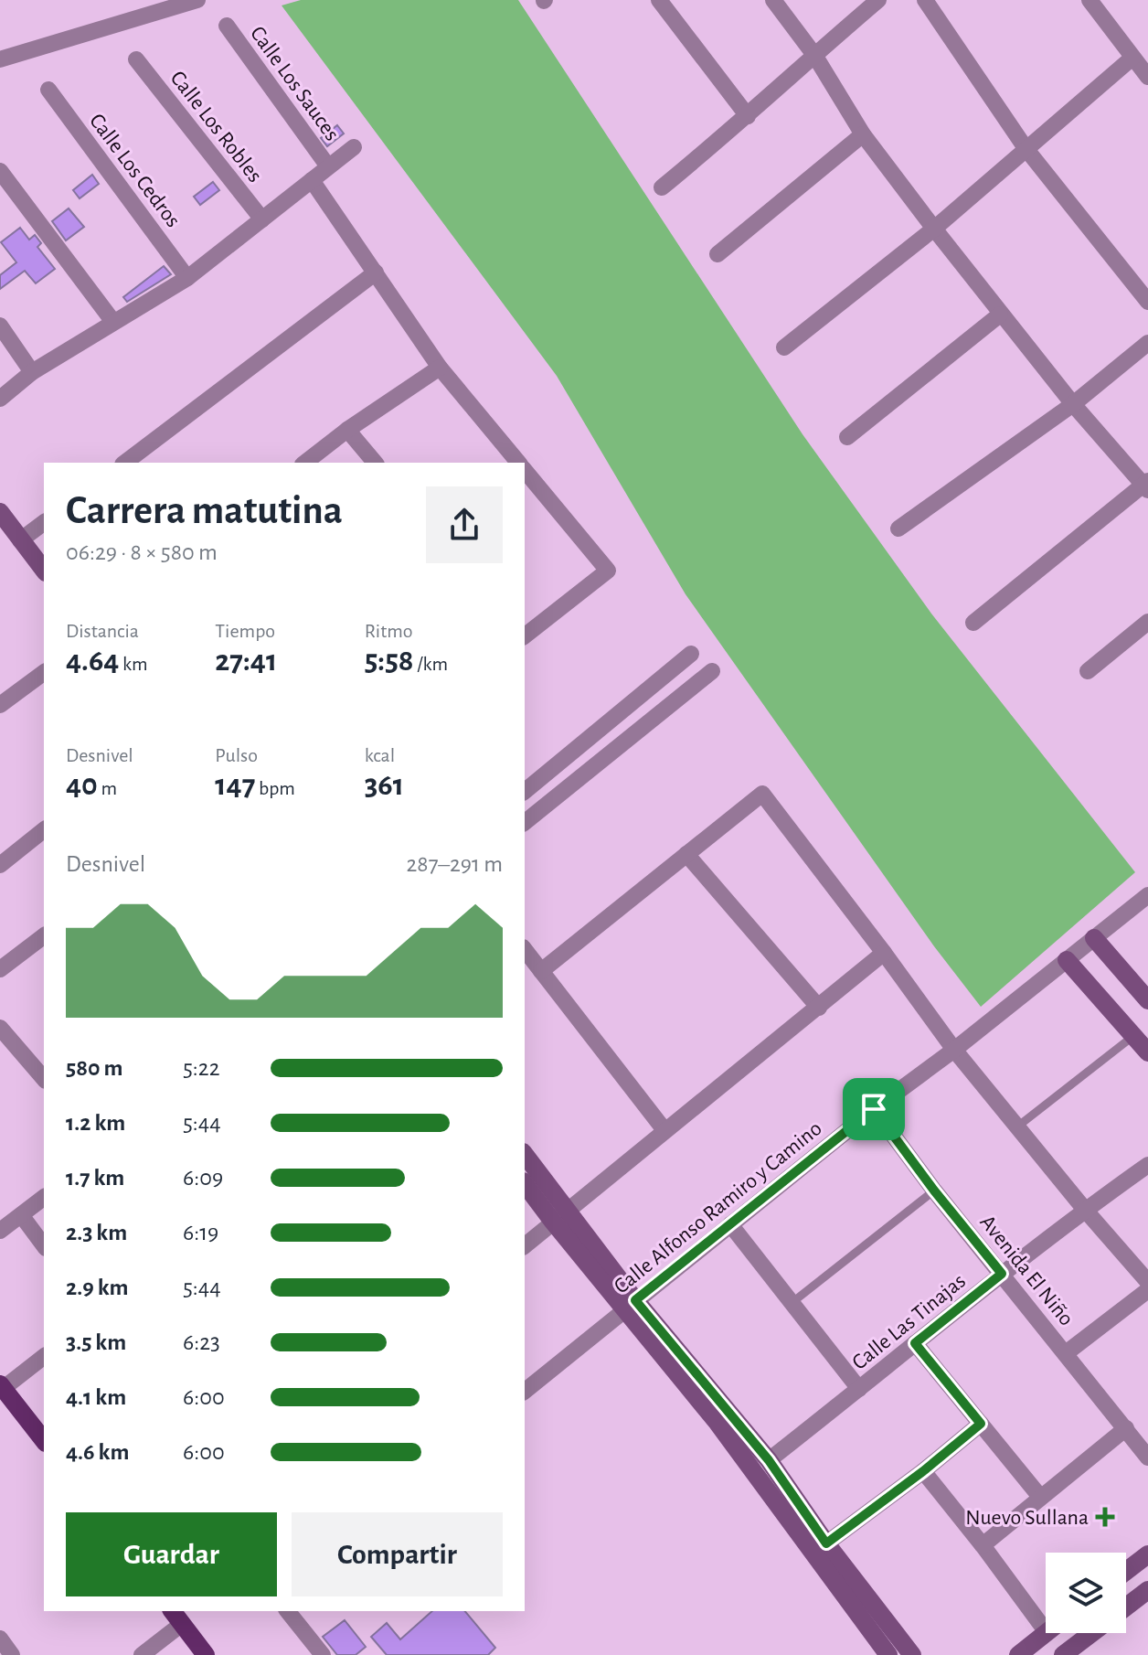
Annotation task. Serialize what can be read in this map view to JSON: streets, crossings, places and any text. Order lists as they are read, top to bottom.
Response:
{
  "streets": {
    "street": [
      "Calle Los Sauces",
      "Calle Los Robles",
      "Calle Los Cedros",
      "Calle Alfonso Ramiro y Camino",
      "Avenida El Niño",
      "Calle Las Tinajas"
    ]
  },
  "crossings": [
    ["Calle Alfonso Ramiro y Camino", "Avenida El Niño"],
    ["Avenida El Niño", "Calle Las Tinajas"]
  ],
  "places": {
    "health": ["Nuevo Sullana"]
  },
  "page": {
    "heading": ["Carrera matutina", "06:29 · 8 × 580 m"],
    "stats": [
      ["Distancia", "4.64 km"],
      ["Tiempo", "27:41"],
      ["Ritmo", "5:58 /km"],
      ["Desnivel", "40 m"],
      ["Pulso", "147 bpm"],
      ["kcal", "361"]
    ],
    "chart": ["Desnivel", "287–291 m"],
    "list": [
      {
        "name": "580 m",
        "note": "5:22"
      },
      {
        "name": "1.2 km",
        "note": "5:44"
      },
      {
        "name": "1.7 km",
        "note": "6:09"
      },
      {
        "name": "2.3 km",
        "note": "6:19"
      },
      {
        "name": "2.9 km",
        "note": "5:44"
      },
      {
        "name": "3.5 km",
        "note": "6:23"
      },
      {
        "name": "4.1 km",
        "note": "6:00"
      },
      {
        "name": "4.6 km",
        "note": "6:00"
      }
    ],
    "buttons": ["Guardar", "Compartir"]
  }
}
